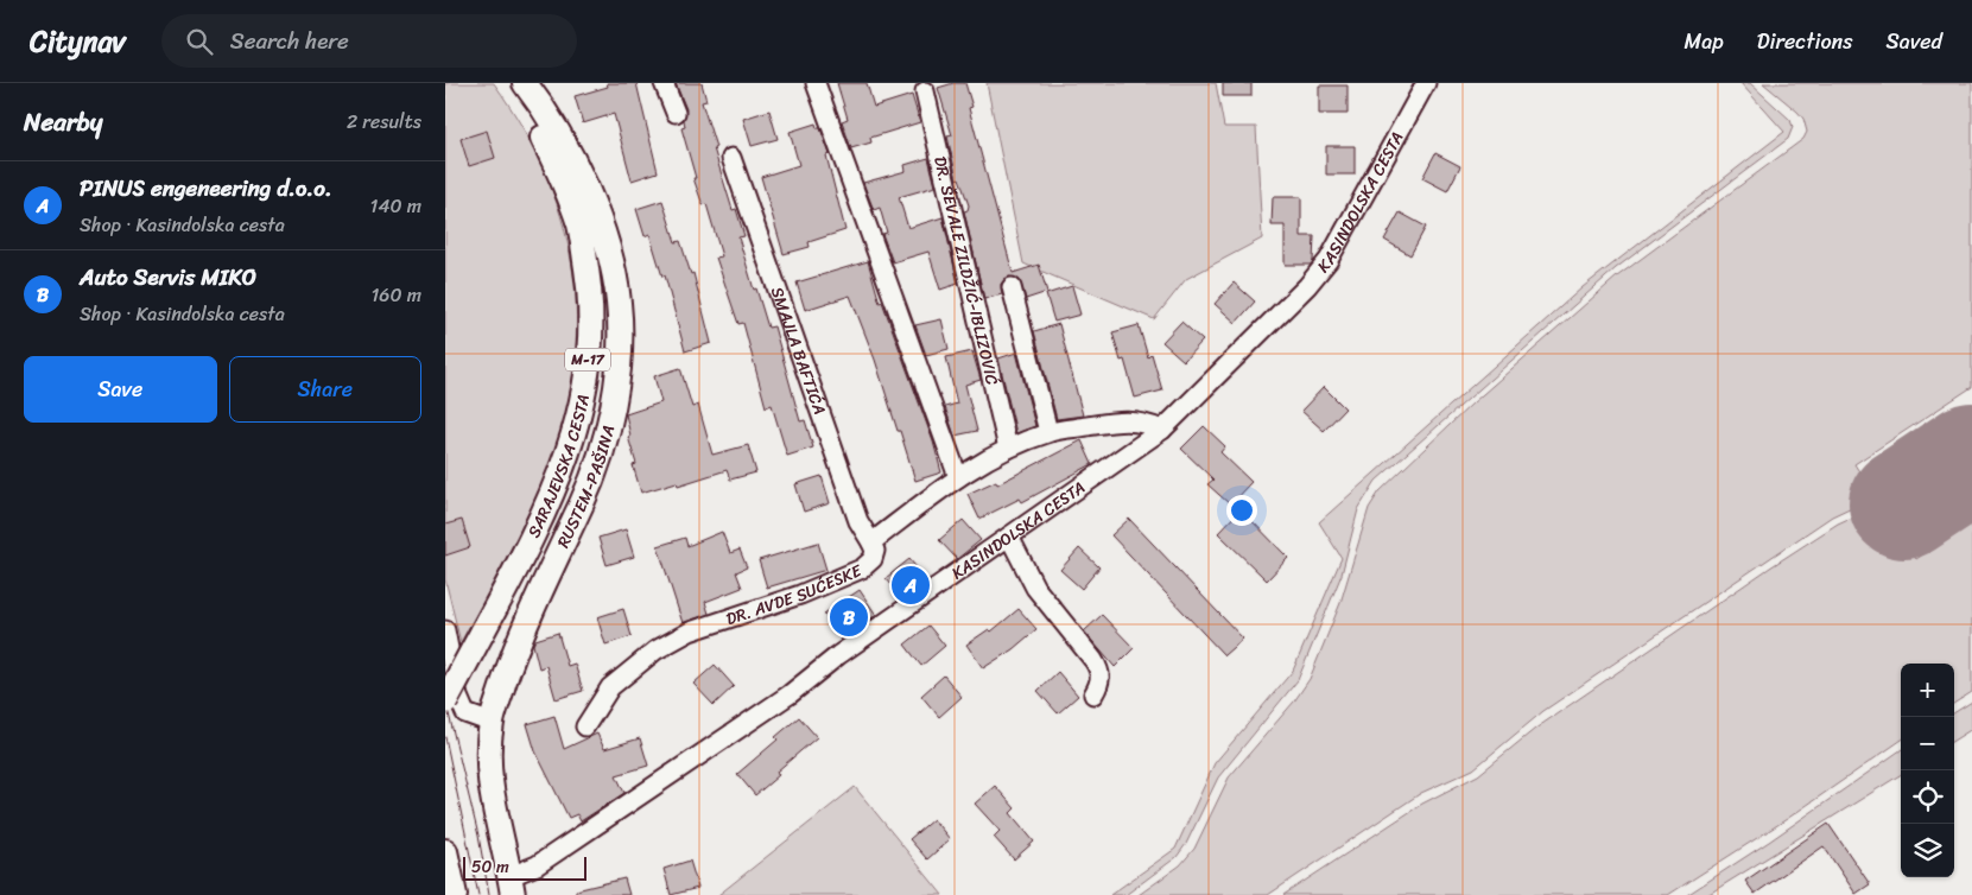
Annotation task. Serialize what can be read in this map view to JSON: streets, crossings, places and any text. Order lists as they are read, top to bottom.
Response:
{
  "streets": {
    "main road": ["M-17", "SARAJEVSKA CESTA", "RUSTEM-PAŠINA"],
    "street": [
      "KASINDOLSKA CESTA",
      "DR. ŠEVALE ZILDŽIĆ-IBLIZOVIĆ",
      "SMAJLA BAFTIĆA",
      "DR. AVDE SUĆESKE"
    ]
  },
  "crossings": [
    ["KASINDOLSKA CESTA", "RUSTEM-PAŠINA"],
    ["KASINDOLSKA CESTA", "DR. AVDE SUĆESKE"],
    ["DR. ŠEVALE ZILDŽIĆ-IBLIZOVIĆ", "DR. AVDE SUĆESKE"],
    ["SMAJLA BAFTIĆA", "DR. AVDE SUĆESKE"]
  ],
  "scale_bar": "50 m",
  "page": {
    "header": "Citynav",
    "search": "Search here",
    "nav": ["Map", "Directions", "Saved"],
    "heading": ["Nearby", "2 results"],
    "list": [
      {
        "mark": "A",
        "name": "PINUS engeneering d.o.o.",
        "note": "Shop · Kasindolska cesta",
        "value": "140 m"
      },
      {
        "mark": "B",
        "name": "Auto Servis MIKO",
        "note": "Shop · Kasindolska cesta",
        "value": "160 m"
      }
    ],
    "buttons": ["Save", "Share"],
    "pins": ["A", "B"],
    "map_buttons": ["+", "−"],
    "scale": "50 m"
  }
}
